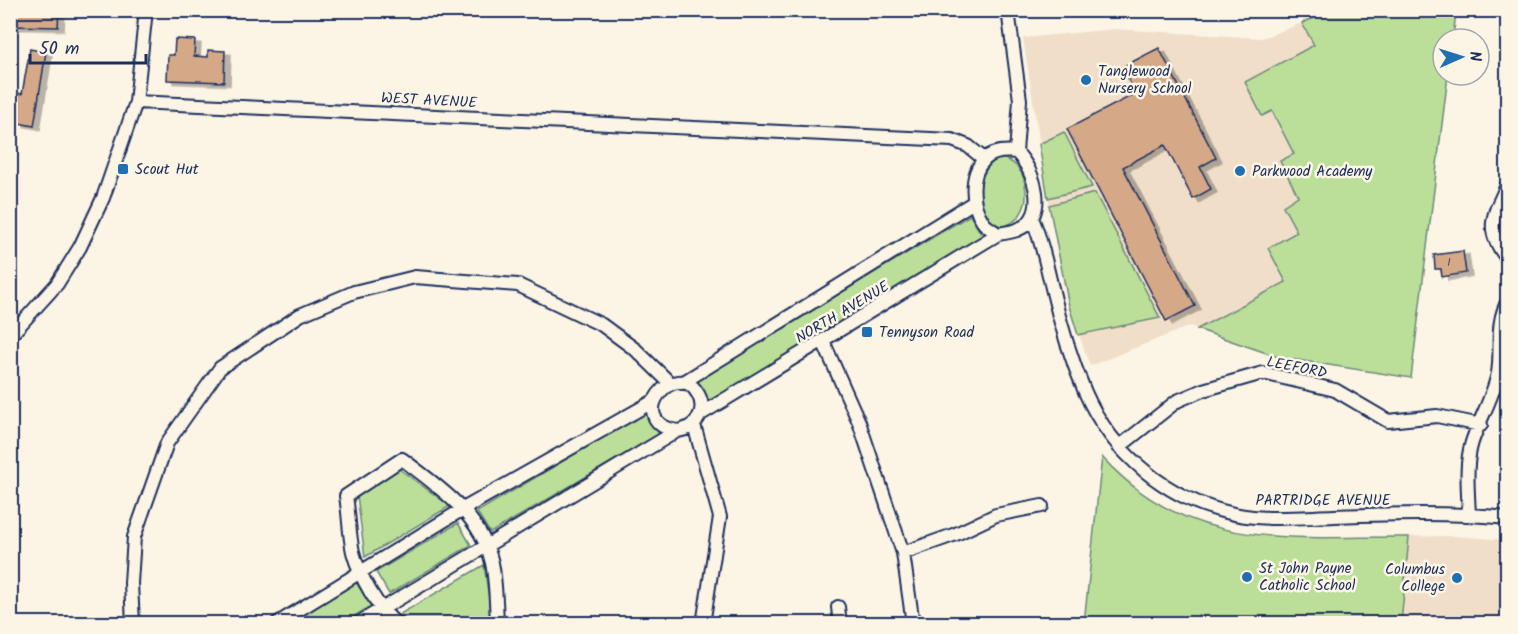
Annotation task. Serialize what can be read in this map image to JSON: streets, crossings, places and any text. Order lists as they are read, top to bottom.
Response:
{
  "streets": {
    "street": [
      "WEST AVENUE",
      "NORTH AVENUE",
      "LEEFORD",
      "PARTRIDGE AVENUE"
    ]
  },
  "crossings": [
    ["WEST AVENUE", "NORTH AVENUE"],
    ["WEST AVENUE", "PARTRIDGE AVENUE"],
    ["NORTH AVENUE", "PARTRIDGE AVENUE"],
    ["LEEFORD", "PARTRIDGE AVENUE"]
  ],
  "places": {
    "other": [
      "Tanglewood Nursery School",
      "Parkwood Academy",
      "St John Payne Catholic School",
      "Columbus College"
    ],
    "transit": ["Scout Hut", "Tennyson Road"]
  },
  "house_numbers": ["1"],
  "scale_bar": "50 m",
  "north": "right"
}
